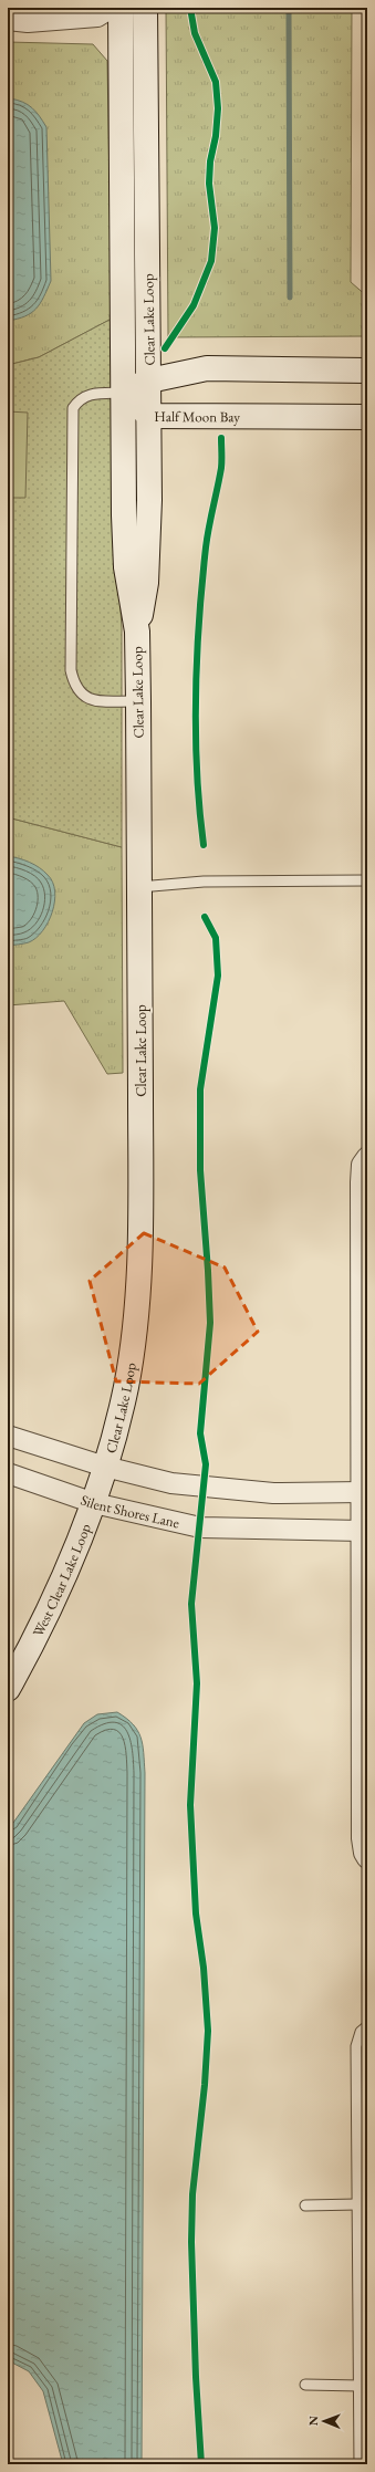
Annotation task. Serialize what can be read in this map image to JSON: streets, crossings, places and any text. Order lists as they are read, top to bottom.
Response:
{
  "streets": {
    "street": [
      "Clear Lake Loop",
      "Half Moon Bay",
      "Silent Shores Lane",
      "West Clear Lake Loop"
    ]
  },
  "crossings": [
    ["Clear Lake Loop", "Half Moon Bay"],
    ["Clear Lake Loop", "West Clear Lake Loop"],
    ["Silent Shores Lane", "West Clear Lake Loop"]
  ],
  "north": "left"
}
